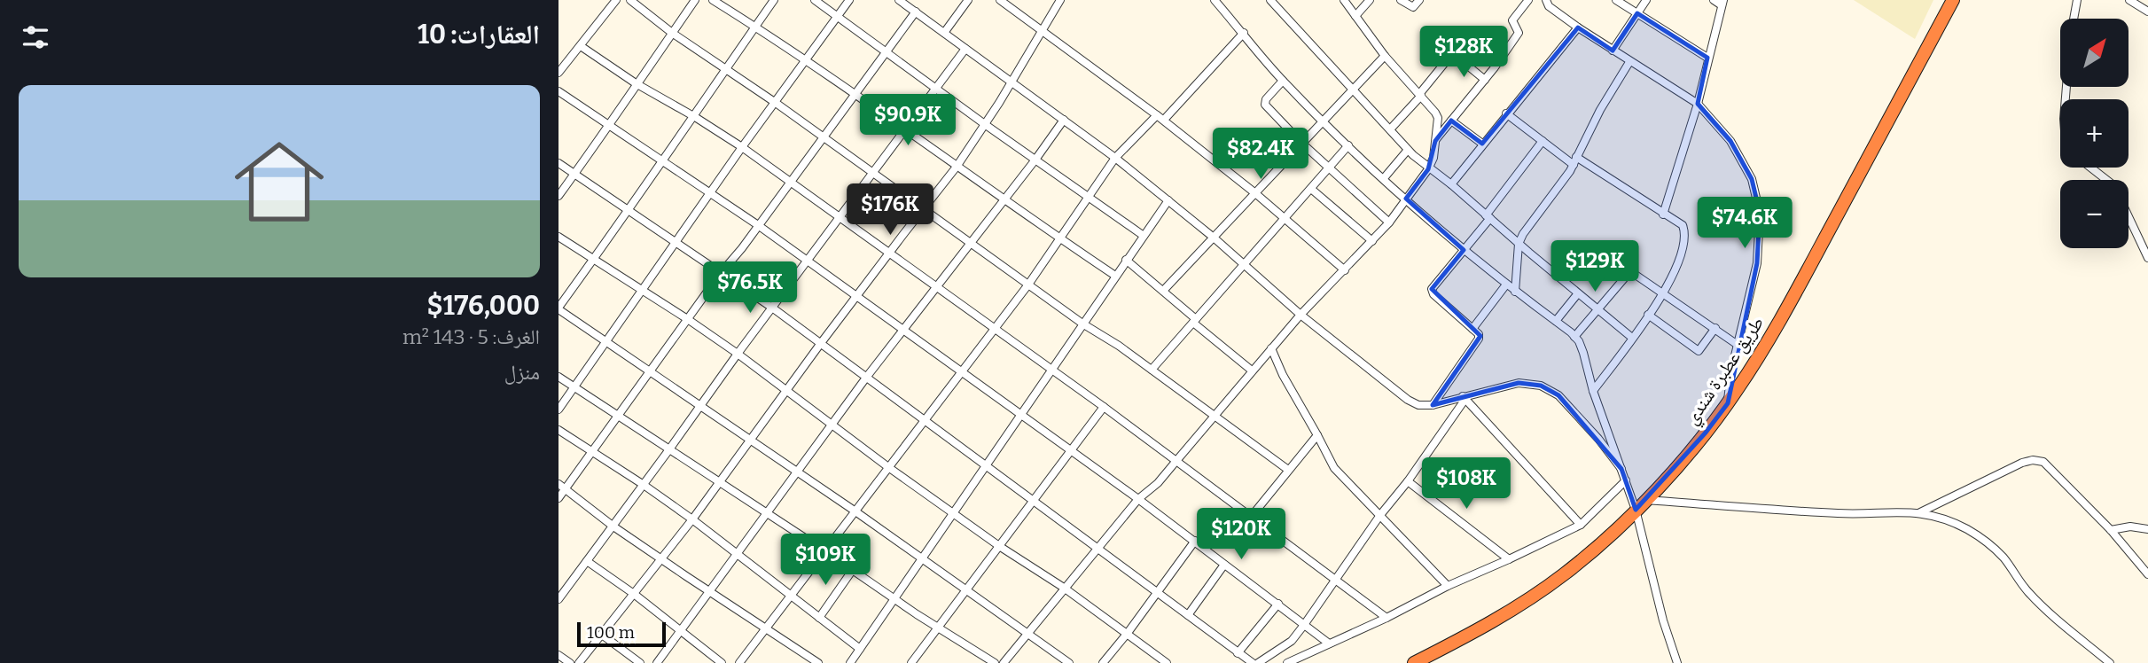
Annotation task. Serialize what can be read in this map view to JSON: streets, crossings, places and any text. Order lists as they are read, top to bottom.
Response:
{
  "streets": {
    "highway": ["طريق عطبرة شندي"]
  },
  "scale_bar": "100 m",
  "north": "top right",
  "page": {
    "heading": "العقارات: 10",
    "map_buttons": ["+", "−"],
    "price": [
      "$128K",
      "$90.9K",
      "$82.4K",
      "$176K",
      "$74.6K",
      "$129K",
      "$76.5K",
      "$108K",
      "$120K",
      "$109K"
    ],
    "list": [
      {
        "name": "$176,000",
        "note": "الغرف: 5 · 143 m² · منزل"
      }
    ],
    "scale": "100 m"
  }
}
